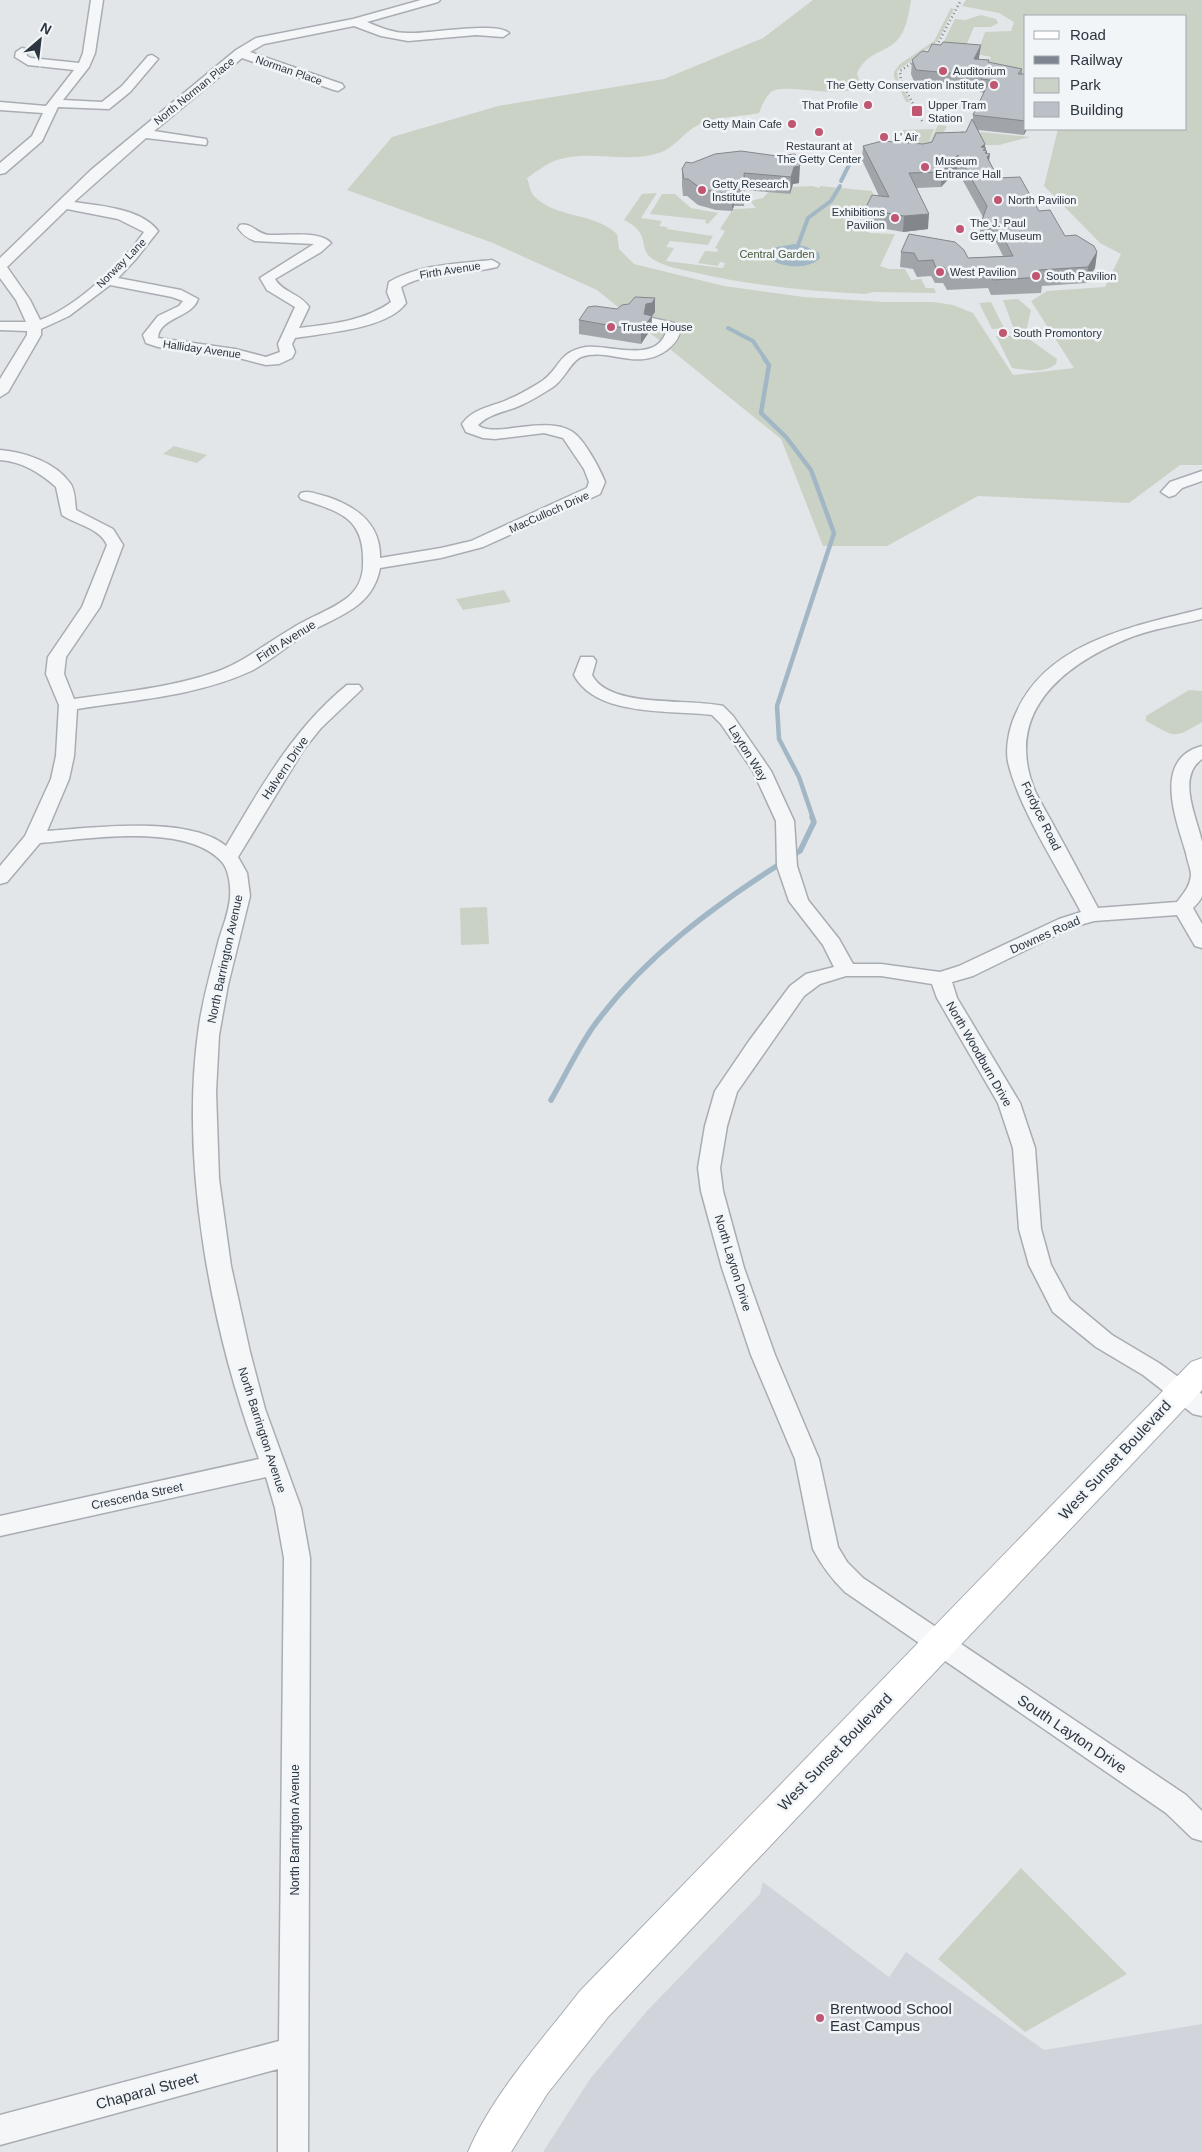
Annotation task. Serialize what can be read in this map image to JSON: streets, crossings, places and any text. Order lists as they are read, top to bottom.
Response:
{
  "streets": {
    "main road": ["West Sunset Boulevard"],
    "street": [
      "Norman Place",
      "North Norman Place",
      "Norway Lane",
      "Firth Avenue",
      "Halliday Avenue",
      "MacCulloch Drive",
      "Layton Way",
      "Halvern Drive",
      "Fordyce Road",
      "Downes Road",
      "North Barrington Avenue",
      "North Woodburn Drive",
      "North Layton Drive",
      "Crescenda Street",
      "South Layton Drive",
      "Chaparal Street"
    ]
  },
  "crossings": [
    ["Norman Place", "North Norman Place"],
    ["North Norman Place", "Norway Lane"],
    ["Norway Lane", "Halliday Avenue"],
    ["Firth Avenue", "Halliday Avenue"],
    ["Firth Avenue", "MacCulloch Drive"],
    ["Layton Way", "North Layton Drive"],
    ["Halvern Drive", "North Barrington Avenue"],
    ["Fordyce Road", "Downes Road"],
    ["Downes Road", "North Woodburn Drive"],
    ["Downes Road", "North Layton Drive"],
    ["North Barrington Avenue", "Crescenda Street"],
    ["North Barrington Avenue", "Chaparal Street"],
    ["North Woodburn Drive", "North Layton Drive"],
    ["North Woodburn Drive", "West Sunset Boulevard"],
    ["North Layton Drive", "West Sunset Boulevard"],
    ["North Layton Drive", "South Layton Drive"],
    ["West Sunset Boulevard", "South Layton Drive"]
  ],
  "parks": ["Central Garden"],
  "places": {
    "other": [
      "Auditorium",
      "The Getty Conservation Institute",
      "That Profile",
      "Getty Main Cafe",
      "Restaurant at The Getty Center",
      "L' Air",
      "Museum Entrance Hall",
      "Getty Research Institute",
      "North Pavilion",
      "Exhibitions Pavilion",
      "The J. Paul Getty Museum",
      "West Pavilion",
      "South Pavilion",
      "Trustee House",
      "South Promontory",
      "Brentwood School East Campus"
    ],
    "transit": ["Upper Tram Station"]
  },
  "legend": [
    "Road",
    "Railway",
    "Park",
    "Building"
  ],
  "north": "top right"
}
